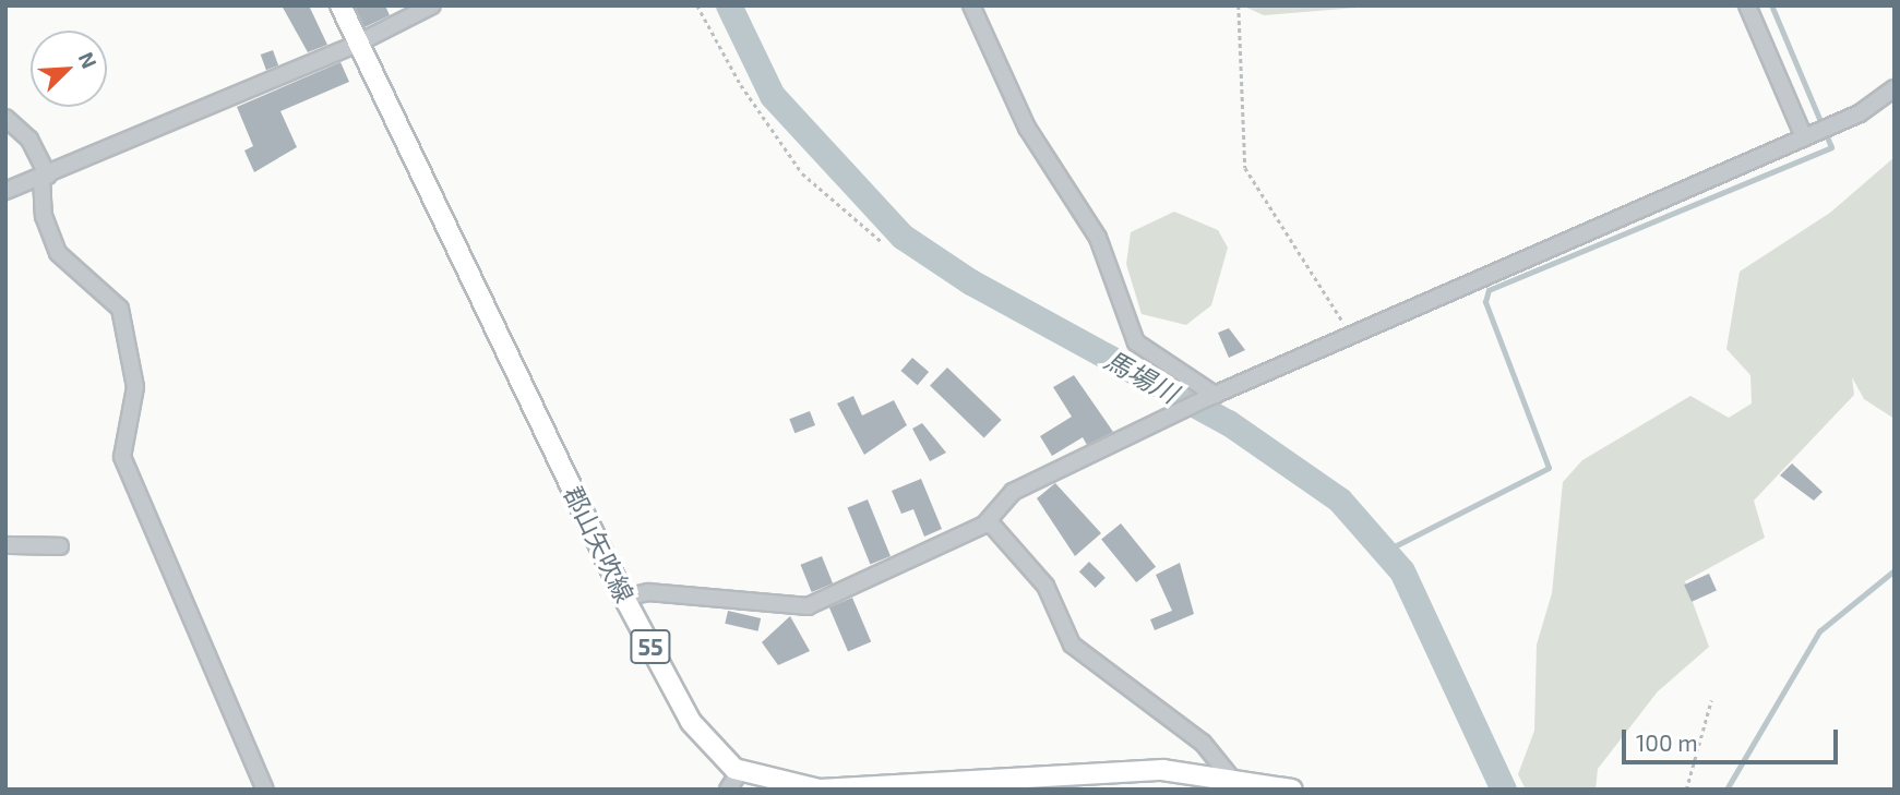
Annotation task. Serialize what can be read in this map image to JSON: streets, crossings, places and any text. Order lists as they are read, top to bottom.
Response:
{
  "streets": {
    "main road": ["郡山矢吹線", "55"]
  },
  "water": ["馬場川"],
  "scale_bar": "100 m",
  "north": "top right"
}
